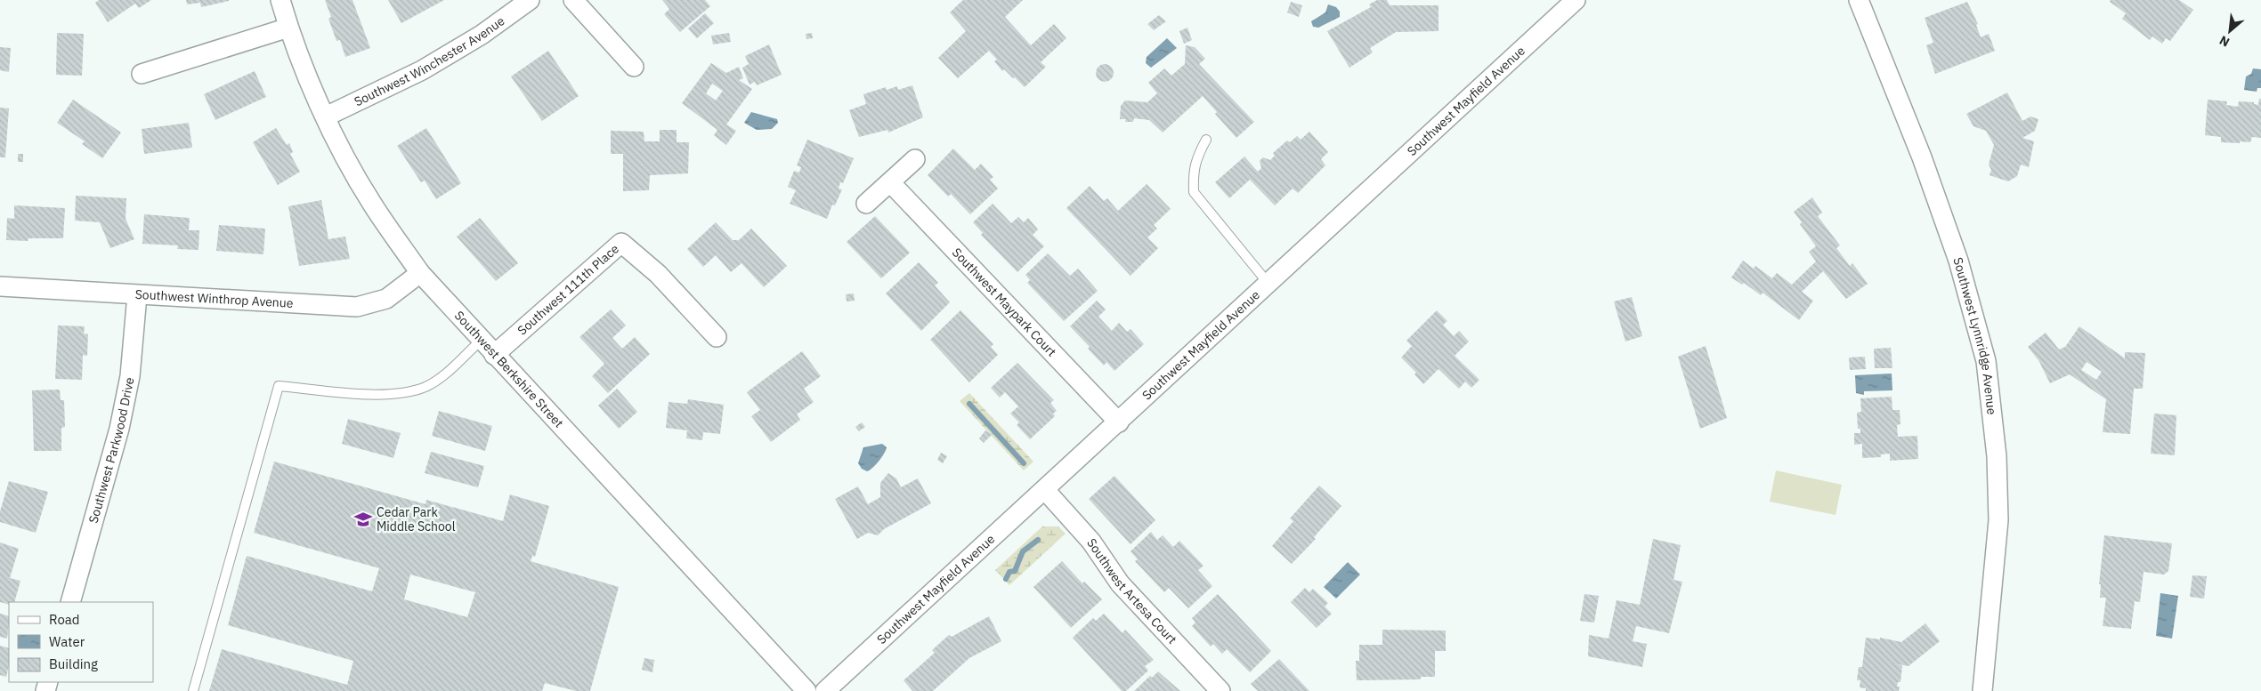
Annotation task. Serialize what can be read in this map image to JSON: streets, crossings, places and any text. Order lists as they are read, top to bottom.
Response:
{
  "streets": {
    "street": [
      "Southwest Winchester Avenue",
      "Southwest Mayfield Avenue",
      "Southwest 111th Place",
      "Southwest Winthrop Avenue",
      "Southwest Maypark Court",
      "Southwest Lynnridge Avenue",
      "Southwest Berkshire Street",
      "Southwest Parkwood Drive",
      "Southwest Artesa Court"
    ]
  },
  "crossings": [
    ["Southwest Winchester Avenue", "Southwest Berkshire Street"],
    ["Southwest Mayfield Avenue", "Southwest Maypark Court"],
    ["Southwest Mayfield Avenue", "Southwest Artesa Court"],
    ["Southwest 111th Place", "Southwest Berkshire Street"],
    ["Southwest Winthrop Avenue", "Southwest Berkshire Street"],
    ["Southwest Winthrop Avenue", "Southwest Parkwood Drive"]
  ],
  "places": {
    "school or university": ["Cedar Park Middle School"]
  },
  "legend": ["Road", "Water", "Building"],
  "north": "bottom left"
}
